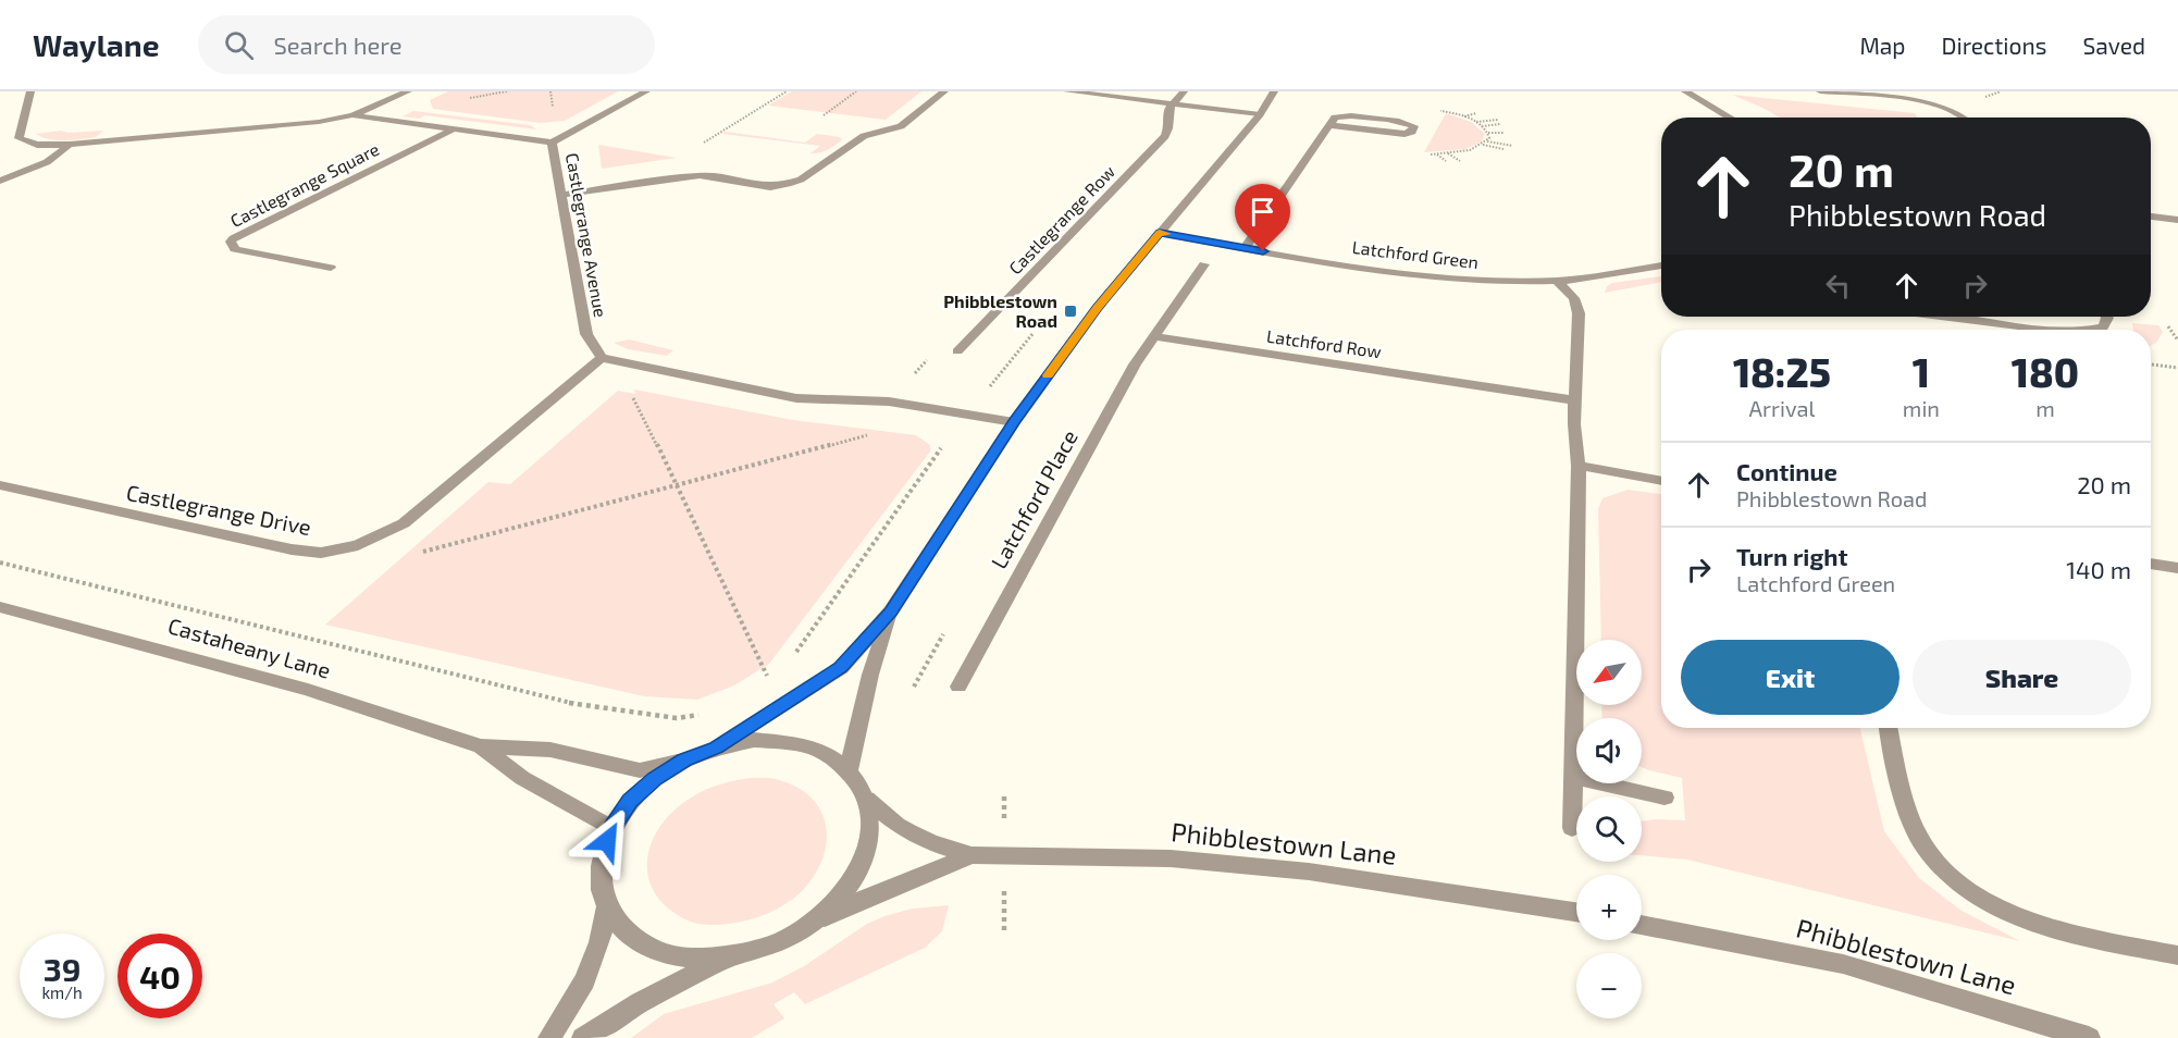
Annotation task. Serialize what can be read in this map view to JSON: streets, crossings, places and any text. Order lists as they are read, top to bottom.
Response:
{
  "streets": {
    "street": [
      "Castlegrange Square",
      "Castlegrange Row",
      "Castlegrange Avenue",
      "Latchford Green",
      "Latchford Row",
      "Latchford Place",
      "Castlegrange Drive",
      "Castaheany Lane",
      "Phibblestown Lane"
    ]
  },
  "crossings": [
    ["Castlegrange Square", "Castlegrange Avenue"],
    ["Castlegrange Avenue", "Castlegrange Drive"],
    ["Latchford Row", "Latchford Place"]
  ],
  "places": {
    "transit": ["Phibblestown Road"]
  },
  "north": "bottom left",
  "page": {
    "header": "Waylane",
    "search": "Search here",
    "nav": ["Map", "Directions", "Saved"],
    "turn": ["20 m", "Phibblestown Road"],
    "eta": [
      "18:25",
      "Arrival",
      "1",
      "min",
      "180",
      "m"
    ],
    "list": [
      {
        "name": "Continue",
        "note": "Phibblestown Road",
        "value": "20 m"
      },
      {
        "name": "Turn right",
        "note": "Latchford Green",
        "value": "140 m"
      }
    ],
    "buttons": ["Exit", "Share"],
    "map_buttons": ["+", "−"],
    "speed": "39 km/h",
    "limit": "40"
  }
}
